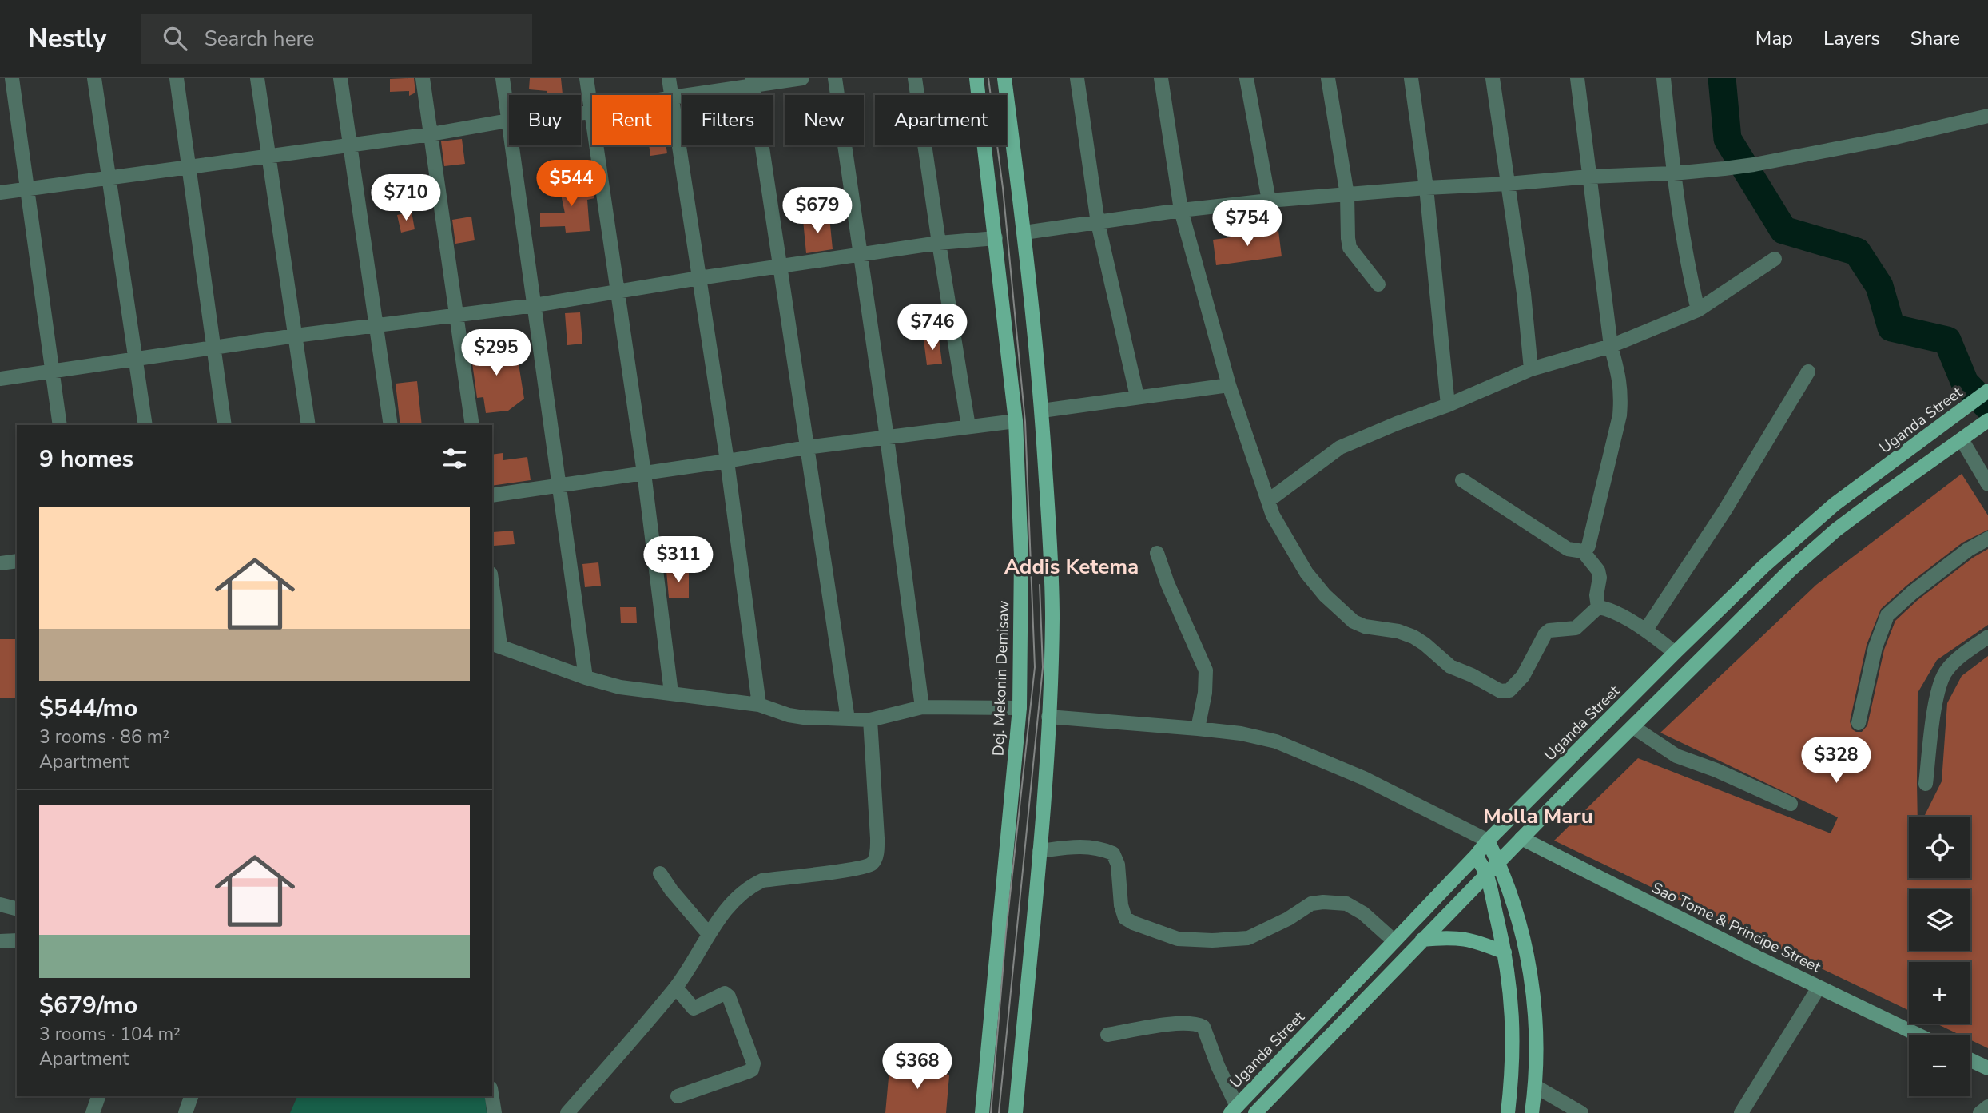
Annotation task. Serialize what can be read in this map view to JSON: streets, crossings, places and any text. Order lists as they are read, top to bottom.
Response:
{
  "streets": {
    "main road": ["Uganda Street", "Dej. Mekonin Demisaw", "Sao Tome & Principe Street"]
  },
  "districts": ["Addis Ketema", "Molla Maru"],
  "page": {
    "header": "Nestly",
    "search": "Search here",
    "nav": ["Map", "Layers", "Share"],
    "chip": [
      "Buy",
      "Rent",
      "Filters",
      "New",
      "Apartment"
    ],
    "price": [
      "$544",
      "$710",
      "$679",
      "$754",
      "$746",
      "$295",
      "$311",
      "$328",
      "$368"
    ],
    "heading": "9 homes",
    "list": [
      {
        "name": "$544/mo",
        "note": "3 rooms · 86 m² · Apartment"
      },
      {
        "name": "$679/mo",
        "note": "3 rooms · 104 m² · Apartment"
      }
    ],
    "map_buttons": ["+", "−"]
  }
}
